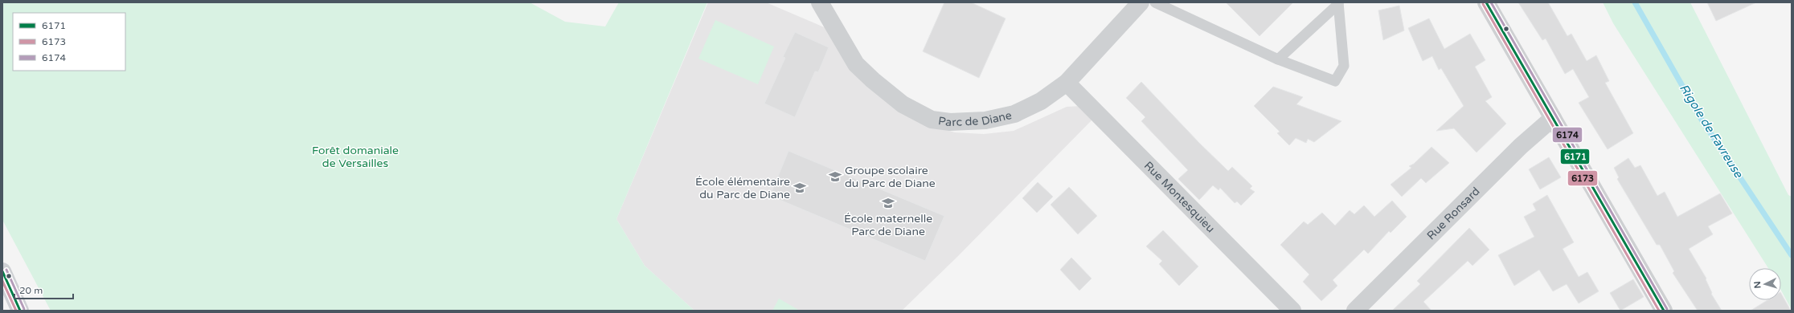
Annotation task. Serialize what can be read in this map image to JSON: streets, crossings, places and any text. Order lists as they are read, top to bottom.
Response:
{
  "streets": {
    "street": ["Parc de Diane", "Rue Montesquieu", "Rue Ronsard"]
  },
  "crossings": [
    ["Parc de Diane", "Rue Montesquieu"]
  ],
  "water": ["Rigole de Favreuse"],
  "parks": ["Forêt domaniale de Versailles"],
  "places": {
    "school or university": ["Groupe scolaire du Parc de Diane", "École élémentaire du Parc de Diane", "École maternelle Parc de Diane"]
  },
  "lines": ["transit line 6171", "transit line 6174", "transit line 6173"],
  "legend": ["6171", "6173", "6174"],
  "scale_bar": "20 m",
  "north": "left"
}
